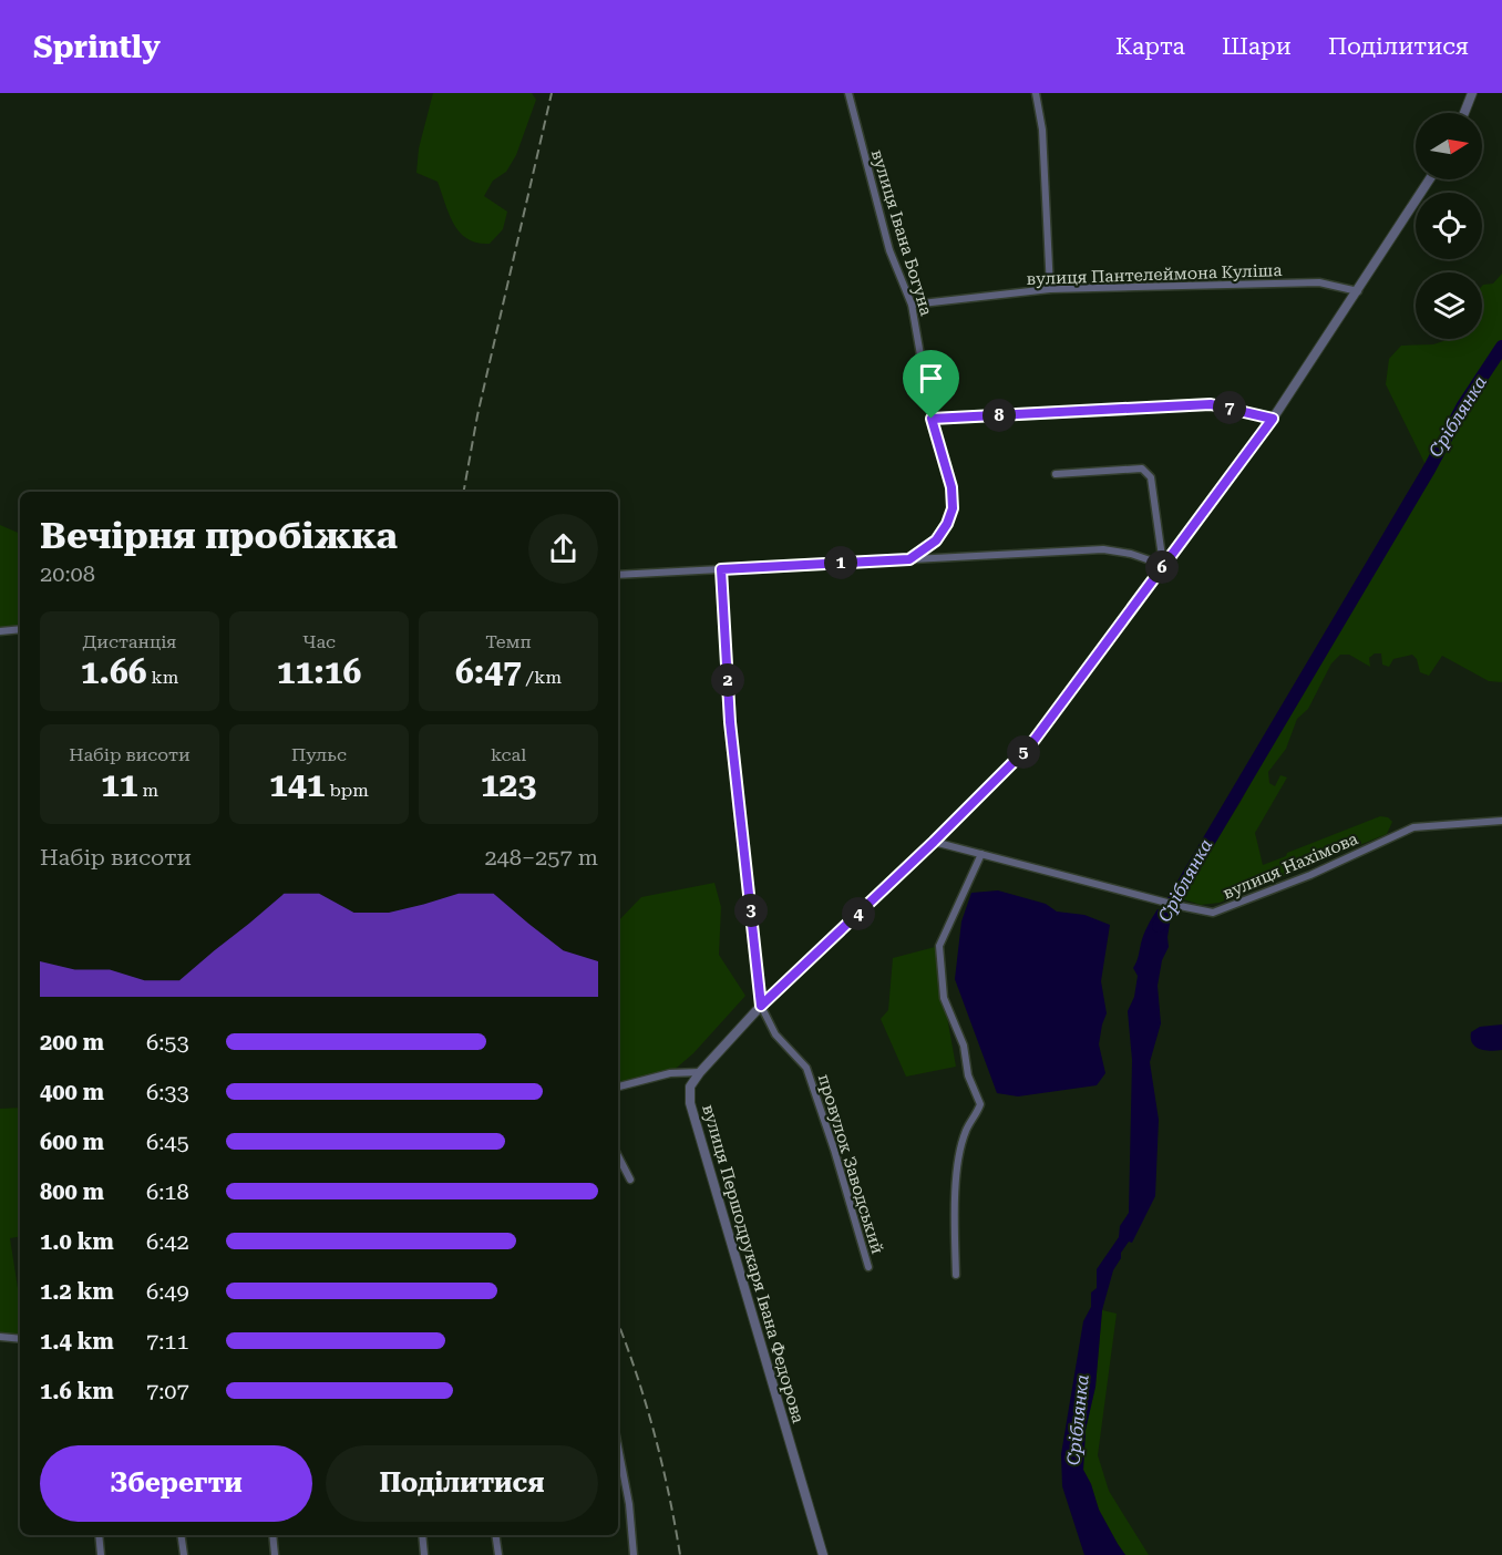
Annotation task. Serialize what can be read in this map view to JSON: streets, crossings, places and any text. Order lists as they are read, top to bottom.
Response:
{
  "streets": {
    "street": [
      "вулиця Івана Богуна",
      "вулиця Пантелеймона Куліша",
      "вулиця Нахімова",
      "провулок Заводський",
      "вулиця Першодрукаря Івана Федорова"
    ]
  },
  "crossings": [
    ["вулиця Івана Богуна", "вулиця Пантелеймона Куліша"],
    ["вулиця Пантелеймона Куліша", "вулиця Першодрукаря Івана Федорова"],
    ["вулиця Нахімова", "вулиця Першодрукаря Івана Федорова"],
    ["провулок Заводський", "вулиця Першодрукаря Івана Федорова"]
  ],
  "water": ["Сріблянка"],
  "north": "right",
  "page": {
    "header": "Sprintly",
    "nav": ["Карта", "Шари", "Поділитися"],
    "pins": [
      "7",
      "8",
      "1",
      "6",
      "2",
      "5",
      "3",
      "4"
    ],
    "heading": ["Вечірня пробіжка", "20:08"],
    "stats": [
      ["Дистанція", "1.66 km"],
      ["Час", "11:16"],
      ["Темп", "6:47 /km"],
      ["Набір висоти", "11 m"],
      ["Пульс", "141 bpm"],
      ["kcal", "123"]
    ],
    "chart": ["Набір висоти", "248–257 m"],
    "list": [
      {
        "name": "200 m",
        "note": "6:53"
      },
      {
        "name": "400 m",
        "note": "6:33"
      },
      {
        "name": "600 m",
        "note": "6:45"
      },
      {
        "name": "800 m",
        "note": "6:18"
      },
      {
        "name": "1.0 km",
        "note": "6:42"
      },
      {
        "name": "1.2 km",
        "note": "6:49"
      },
      {
        "name": "1.4 km",
        "note": "7:11"
      },
      {
        "name": "1.6 km",
        "note": "7:07"
      }
    ],
    "buttons": ["Зберегти", "Поділитися"]
  }
}
